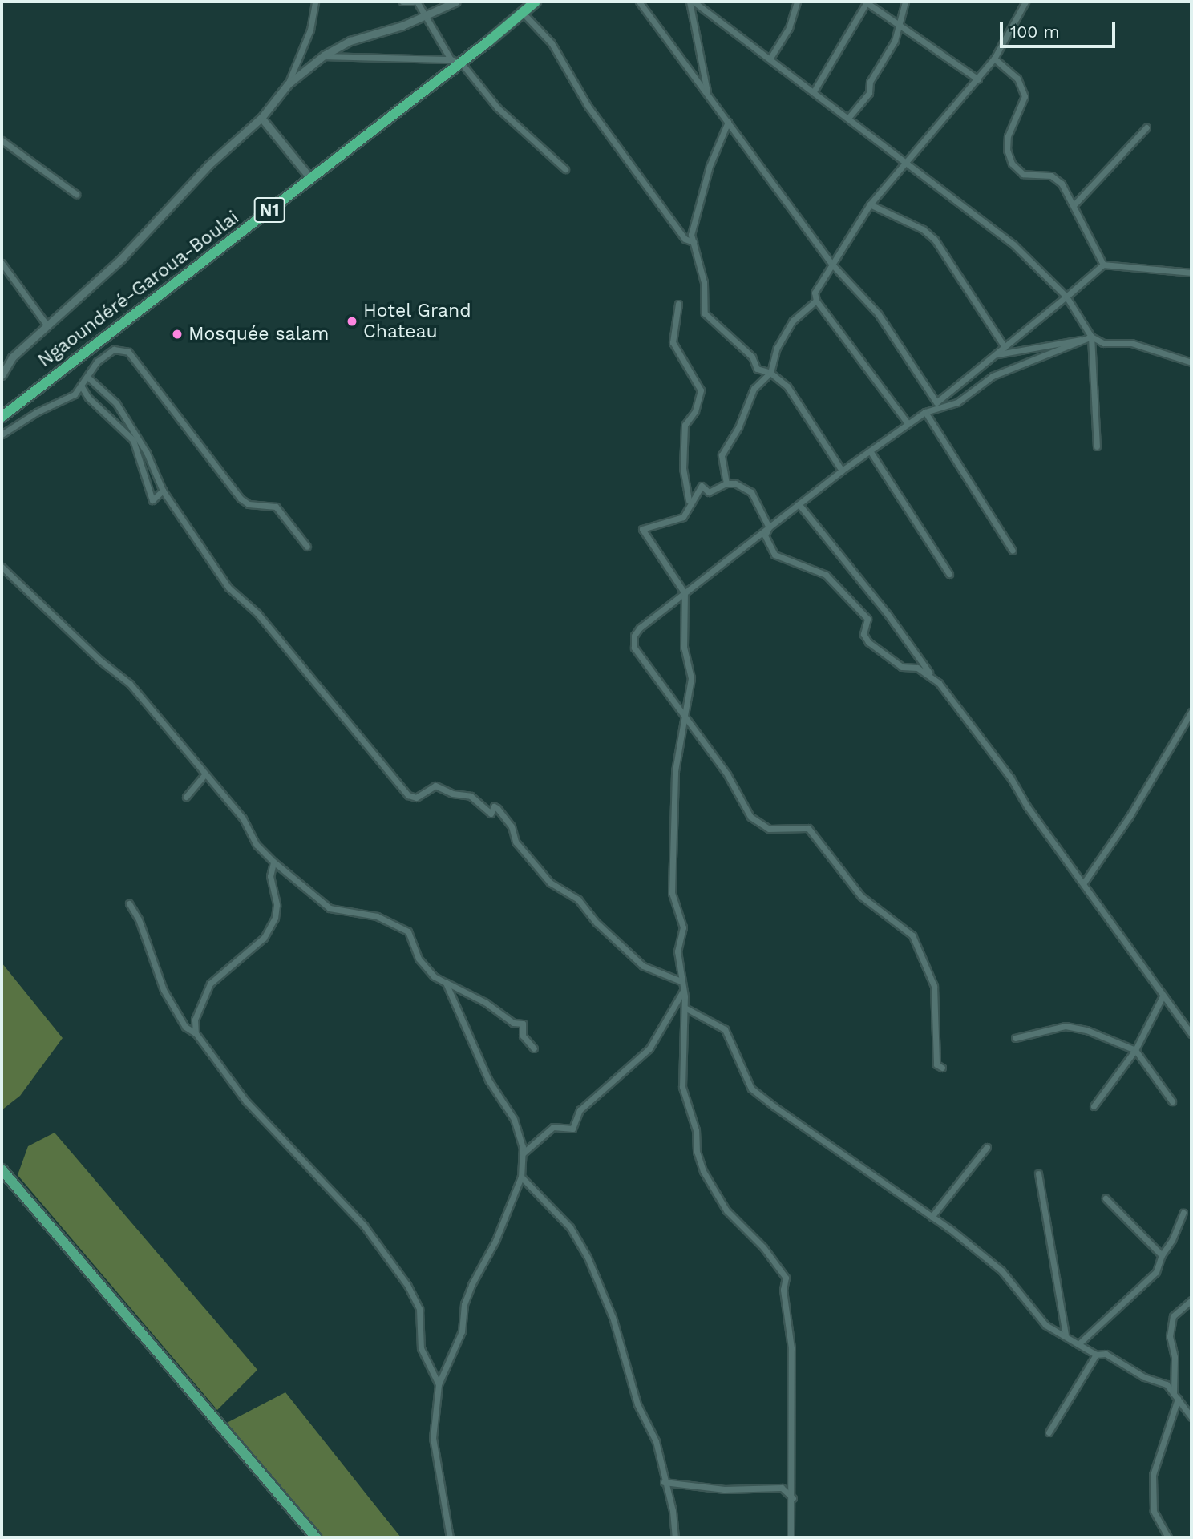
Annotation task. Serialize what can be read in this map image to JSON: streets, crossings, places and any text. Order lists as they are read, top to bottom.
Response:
{
  "streets": {
    "highway": ["N1", "Ngaoundéré-Garoua-Boulai"]
  },
  "places": ["Hotel Grand Chateau", "Mosquée salam"],
  "scale_bar": "100 m"
}
